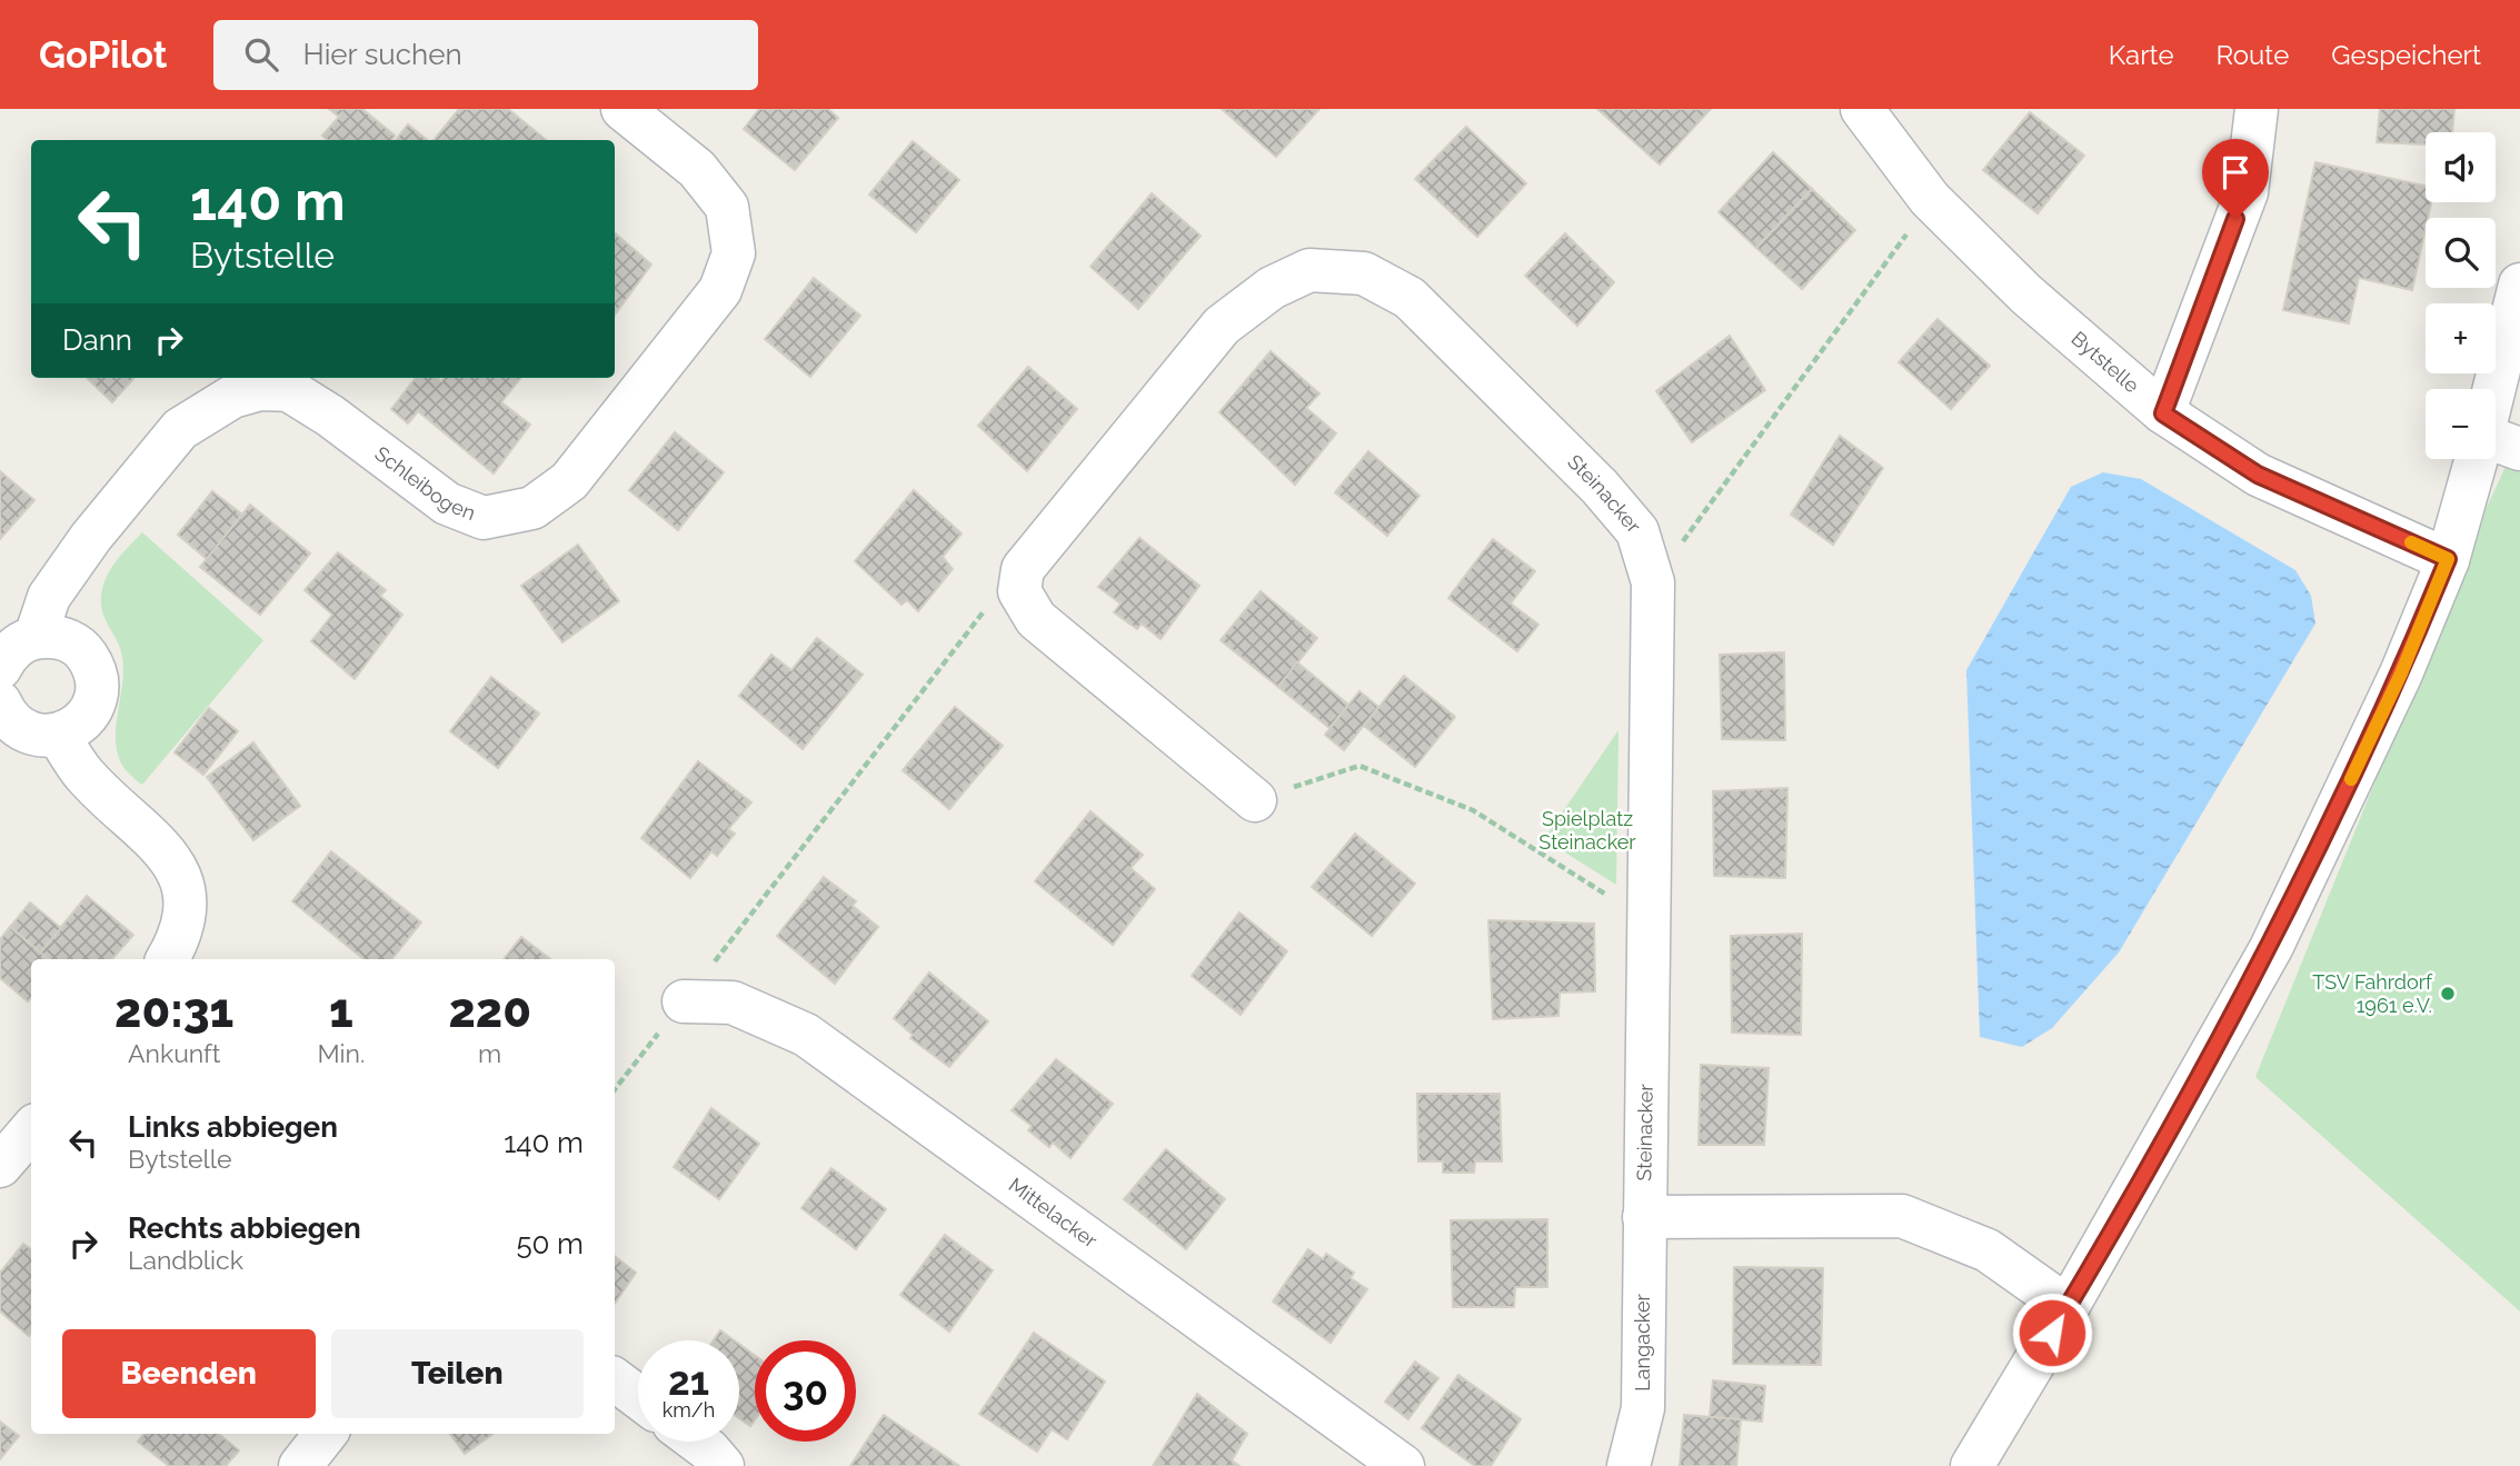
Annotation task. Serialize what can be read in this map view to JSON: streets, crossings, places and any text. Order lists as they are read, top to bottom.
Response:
{
  "streets": {
    "street": [
      "Bytstelle",
      "Schleibogen",
      "Steinacker",
      "Mittelacker",
      "Langacker"
    ]
  },
  "crossings": [
    ["Steinacker", "Langacker"]
  ],
  "parks": ["Spielplatz Steinacker"],
  "places": ["TSV Fahrdorf 1961 e.V."],
  "page": {
    "header": "GoPilot",
    "search": "Hier suchen",
    "nav": ["Karte", "Route", "Gespeichert"],
    "map_buttons": ["+", "−"],
    "turn": ["140 m", "Bytstelle"],
    "then": "Dann",
    "eta": [
      "20:31",
      "Ankunft",
      "1",
      "Min.",
      "220",
      "m"
    ],
    "list": [
      {
        "name": "Links abbiegen",
        "note": "Bytstelle",
        "value": "140 m"
      },
      {
        "name": "Rechts abbiegen",
        "note": "Landblick",
        "value": "50 m"
      }
    ],
    "buttons": ["Beenden", "Teilen"],
    "speed": "21 km/h",
    "limit": "30"
  }
}
